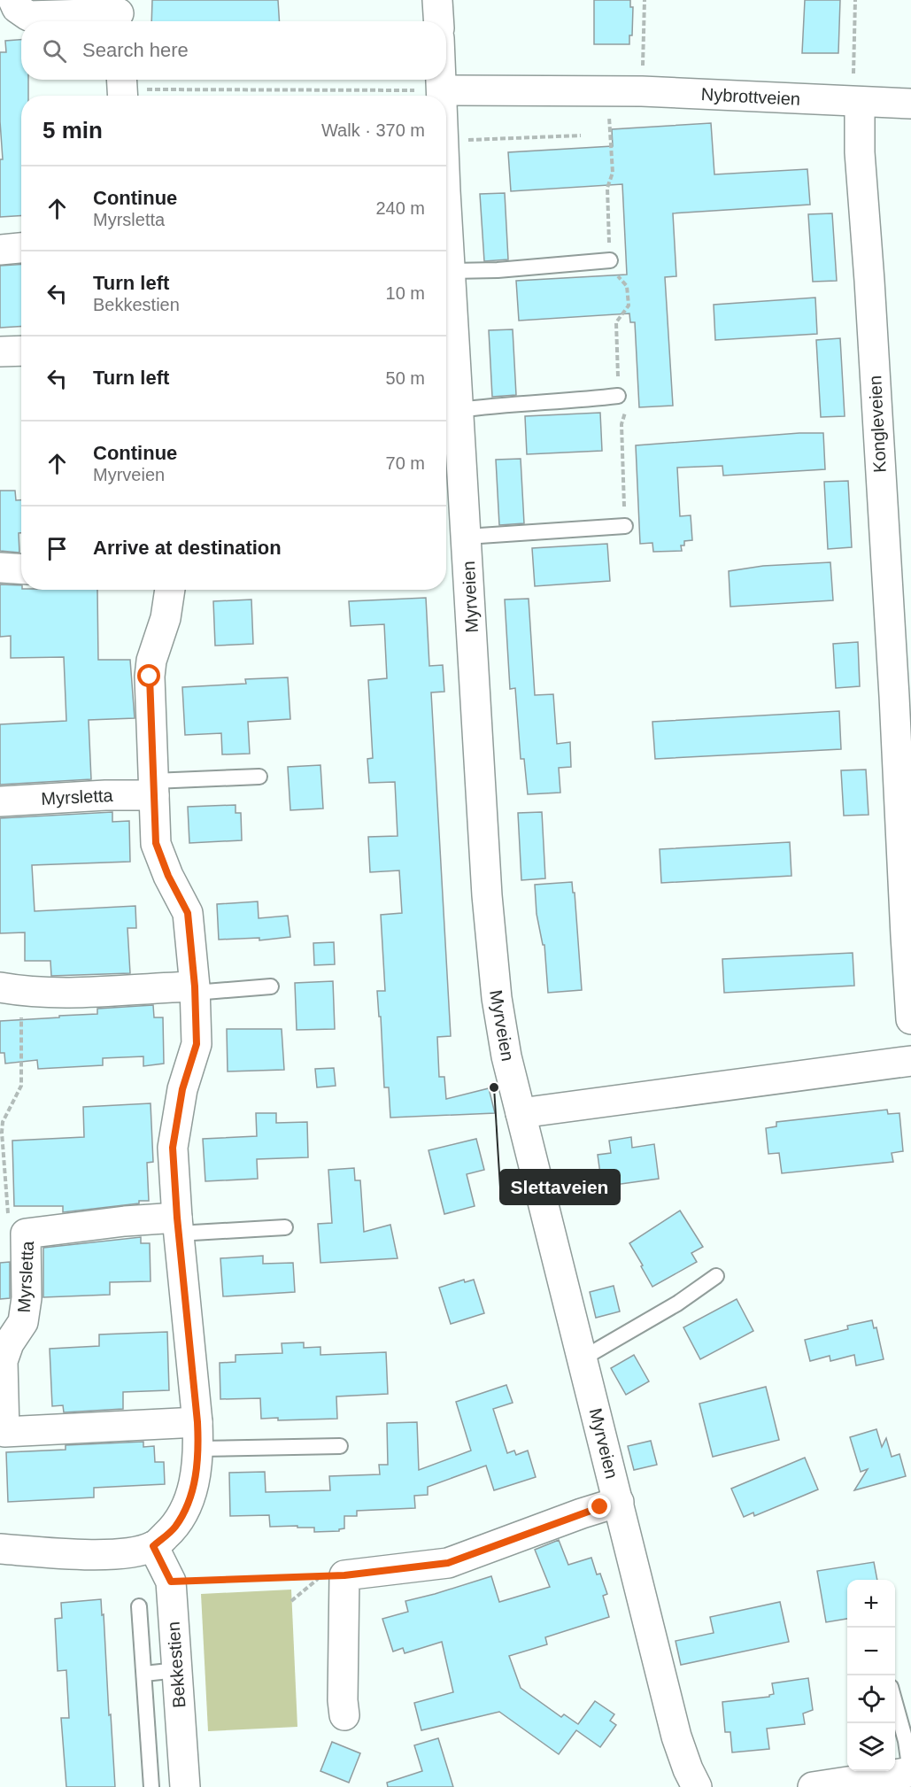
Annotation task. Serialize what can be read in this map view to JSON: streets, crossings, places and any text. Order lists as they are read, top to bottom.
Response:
{
  "streets": {
    "street": [
      "Nybrottveien",
      "Kongleveien",
      "Myrveien",
      "Myrsletta",
      "Bekkestien"
    ]
  },
  "crossings": [
    ["Nybrottveien", "Kongleveien"],
    ["Nybrottveien", "Myrveien"]
  ],
  "places": ["Slettaveien"],
  "page": {
    "search": "Search here",
    "heading": ["5 min", "Walk · 370 m"],
    "list": [
      ["Continue", "Myrsletta", "240 m"],
      ["Turn left", "Bekkestien", "10 m"],
      ["Turn left", "50 m"],
      ["Continue", "Myrveien", "70 m"],
      "Arrive at destination"
    ],
    "map_buttons": ["+", "−"]
  }
}
